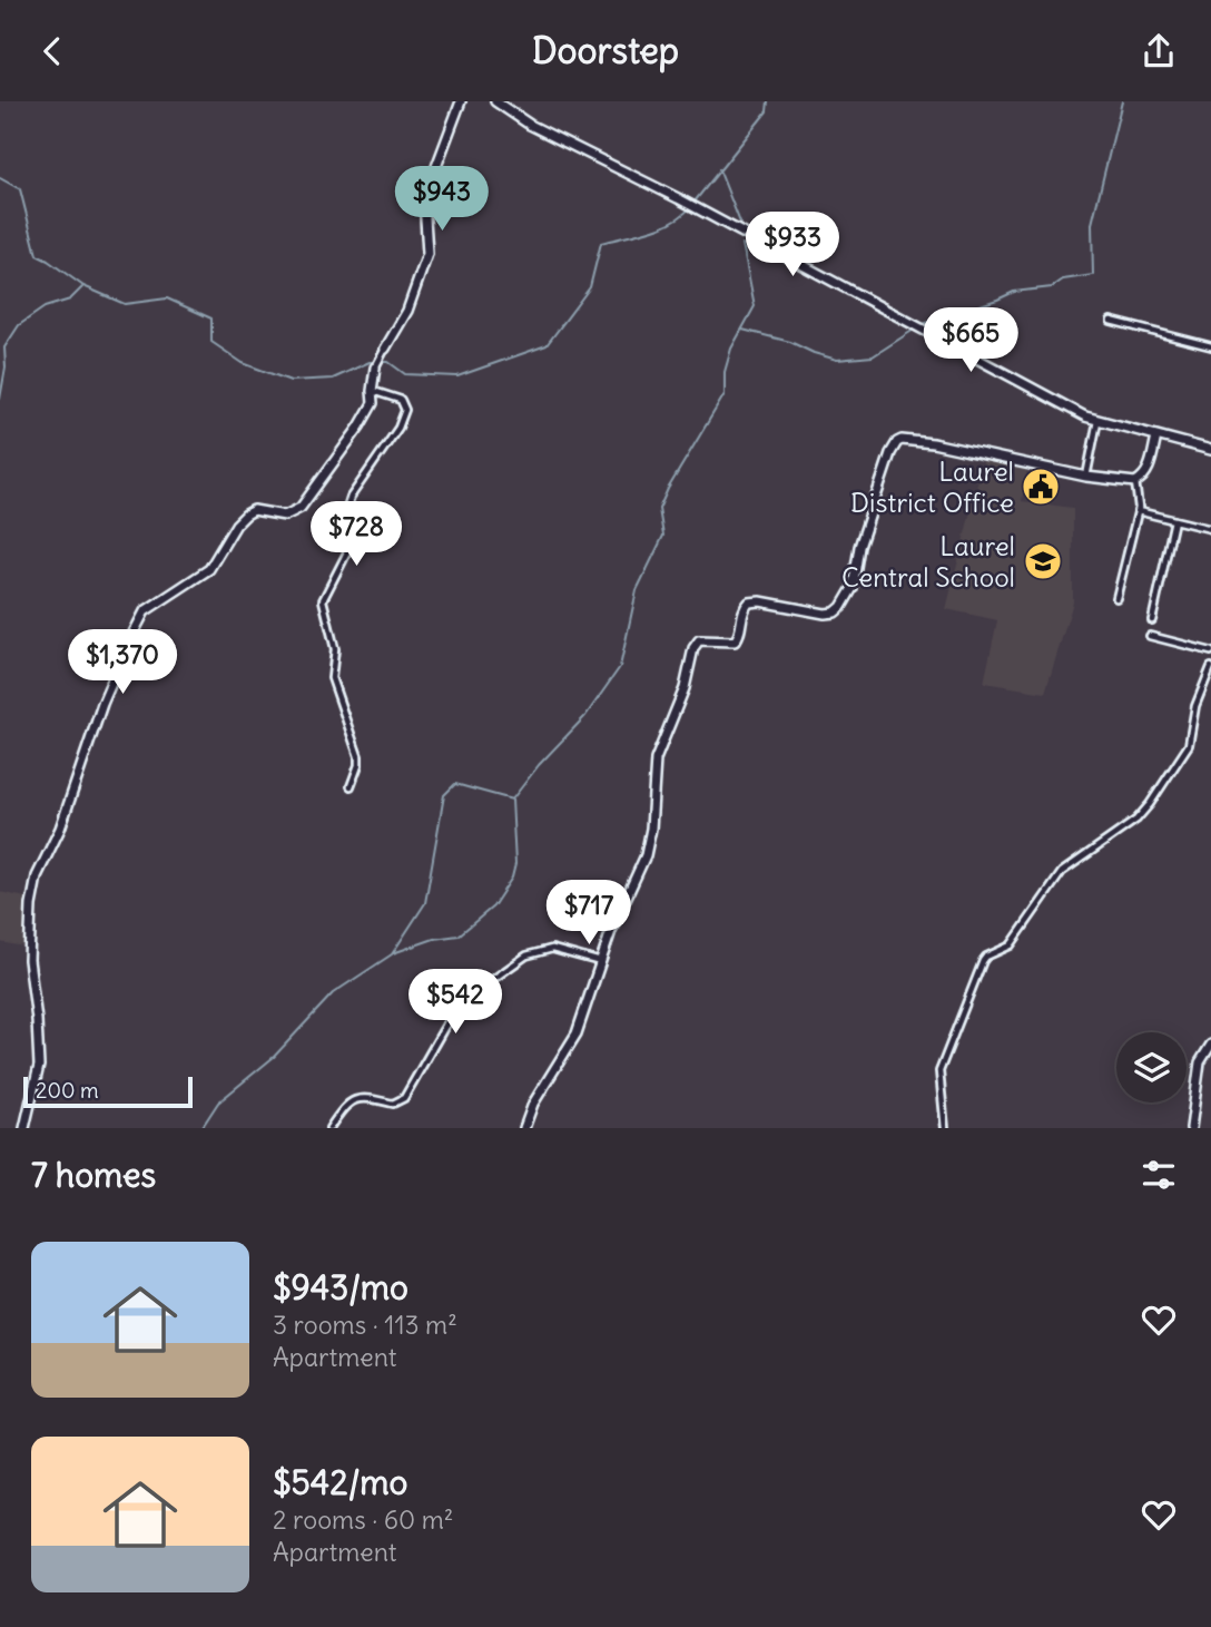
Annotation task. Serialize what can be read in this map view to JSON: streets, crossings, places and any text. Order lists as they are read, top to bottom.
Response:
{
  "places": {
    "public building": ["Laurel District Office"],
    "school or university": ["Laurel Central School"]
  },
  "scale_bar": "200 m",
  "page": {
    "header": "Doorstep",
    "price": [
      "$943",
      "$933",
      "$665",
      "$728",
      "$1,370",
      "$717",
      "$542"
    ],
    "scale": "200 m",
    "heading": "7 homes",
    "list": [
      {
        "name": "$943/mo",
        "note": "3 rooms · 113 m² · Apartment"
      },
      {
        "name": "$542/mo",
        "note": "2 rooms · 60 m² · Apartment"
      }
    ]
  }
}
